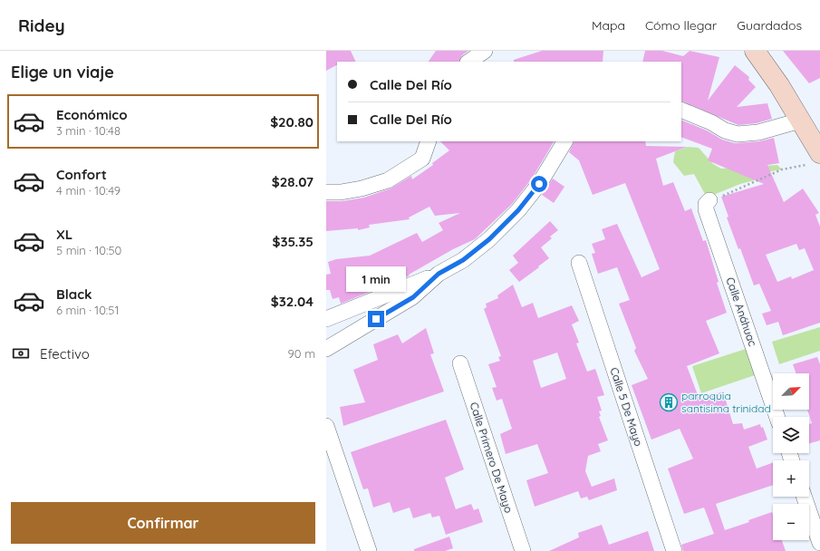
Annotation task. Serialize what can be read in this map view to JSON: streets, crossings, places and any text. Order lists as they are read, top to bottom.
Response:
{
  "streets": {
    "street": ["Calle Anáhuac", "Calle 5 De Mayo", "Calle Primero De Mayo"]
  },
  "places": {
    "building": ["parroquia santisima trinidad"]
  },
  "north": "top right",
  "page": {
    "header": "Ridey",
    "nav": ["Mapa", "Cómo llegar", "Guardados"],
    "heading": "Elige un viaje",
    "banner": ["Calle Del Río", "Calle Del Río"],
    "list": [
      {
        "name": "Económico",
        "note": "3 min · 10:48",
        "value": "$20.80"
      },
      {
        "name": "Confort",
        "note": "4 min · 10:49",
        "value": "$28.07"
      },
      {
        "name": "XL",
        "note": "5 min · 10:50",
        "value": "$35.35"
      },
      {
        "name": "Black",
        "note": "6 min · 10:51",
        "value": "$32.04"
      }
    ],
    "bubble": "1 min",
    "pay": ["Efectivo", "90 m"],
    "map_buttons": ["+", "−"],
    "buttons": "Confirmar"
  }
}
